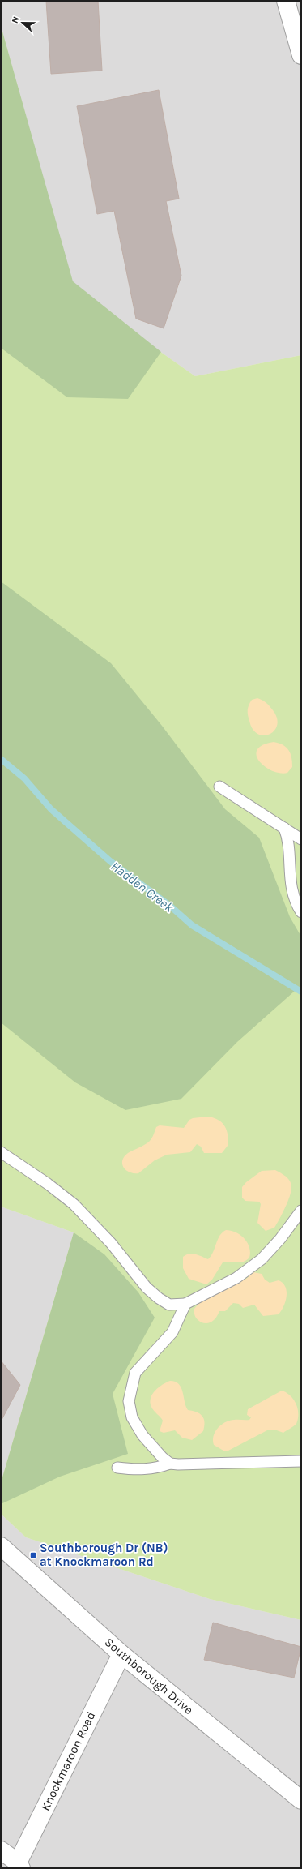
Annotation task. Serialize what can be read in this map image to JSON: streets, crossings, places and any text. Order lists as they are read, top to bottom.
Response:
{
  "streets": {
    "street": ["Southborough Drive", "Knockmaroon Road"]
  },
  "crossings": [
    ["Southborough Drive", "Knockmaroon Road"]
  ],
  "water": ["Hadden Creek"],
  "places": {
    "transit": ["Southborough Dr (NB) at Knockmaroon Rd"]
  },
  "north": "left"
}
